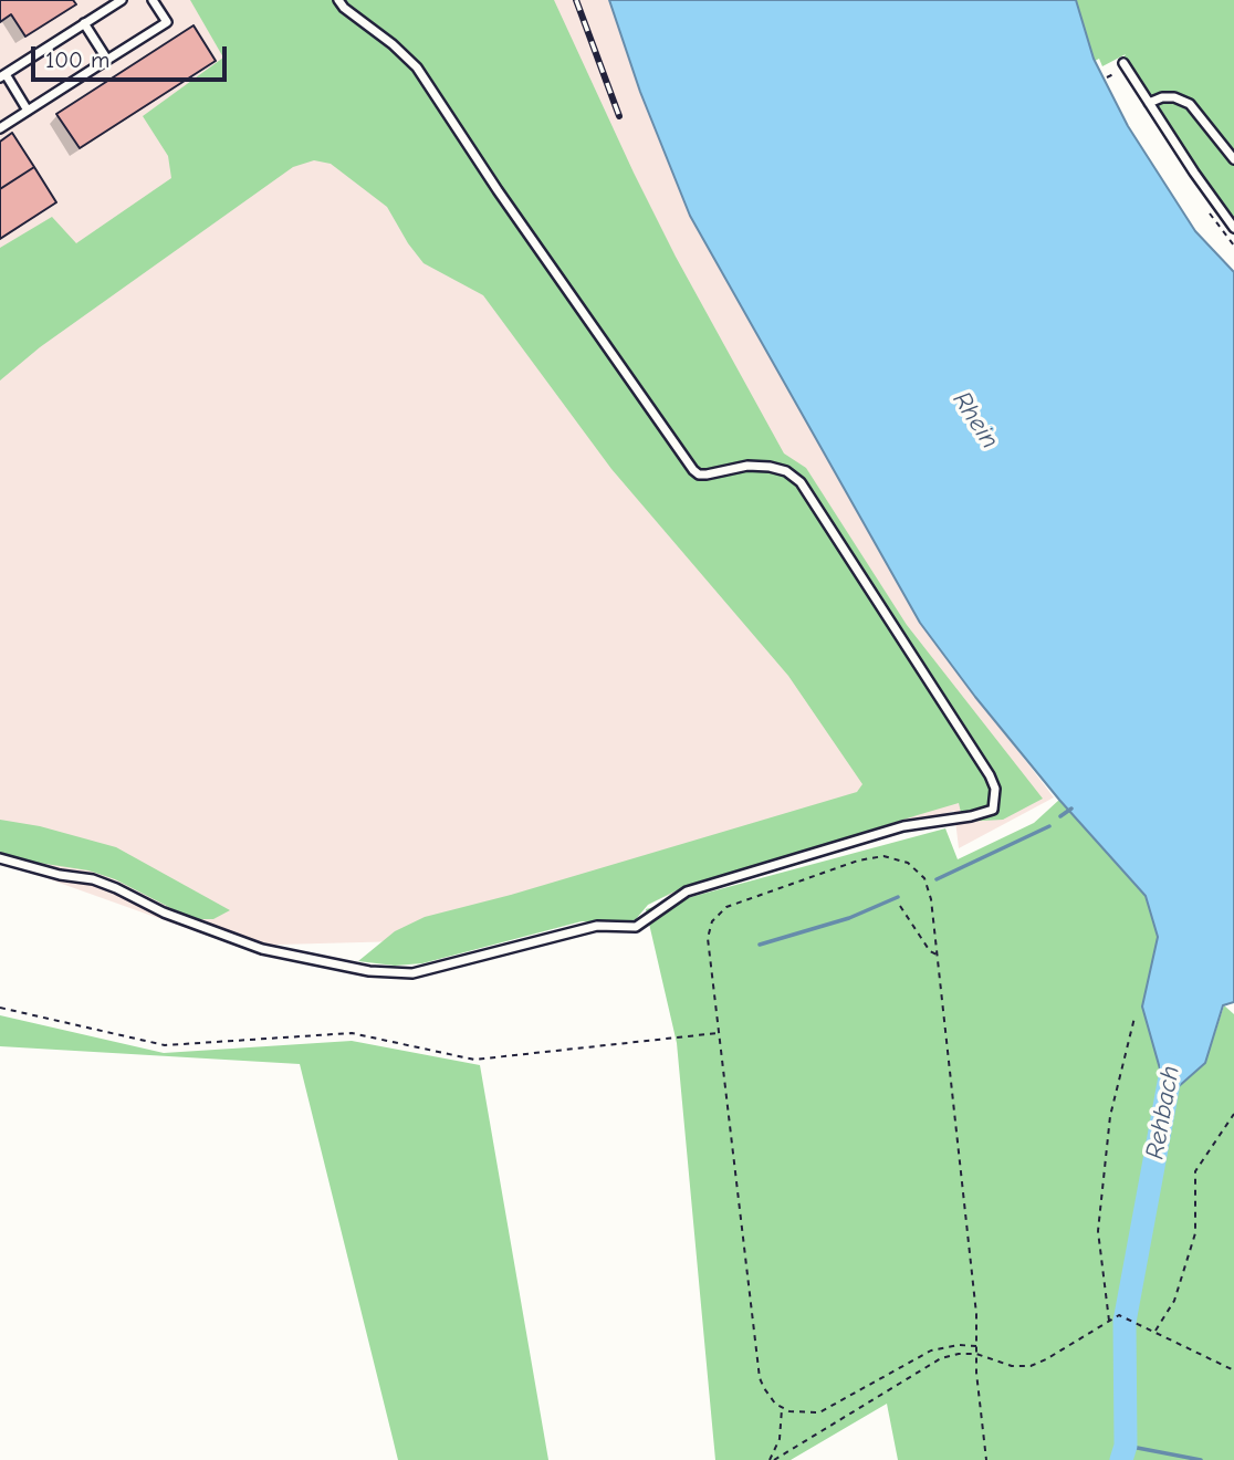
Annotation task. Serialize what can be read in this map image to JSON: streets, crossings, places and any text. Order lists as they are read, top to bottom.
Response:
{
  "water": ["Rhein", "Rehbach"],
  "scale_bar": "100 m"
}
